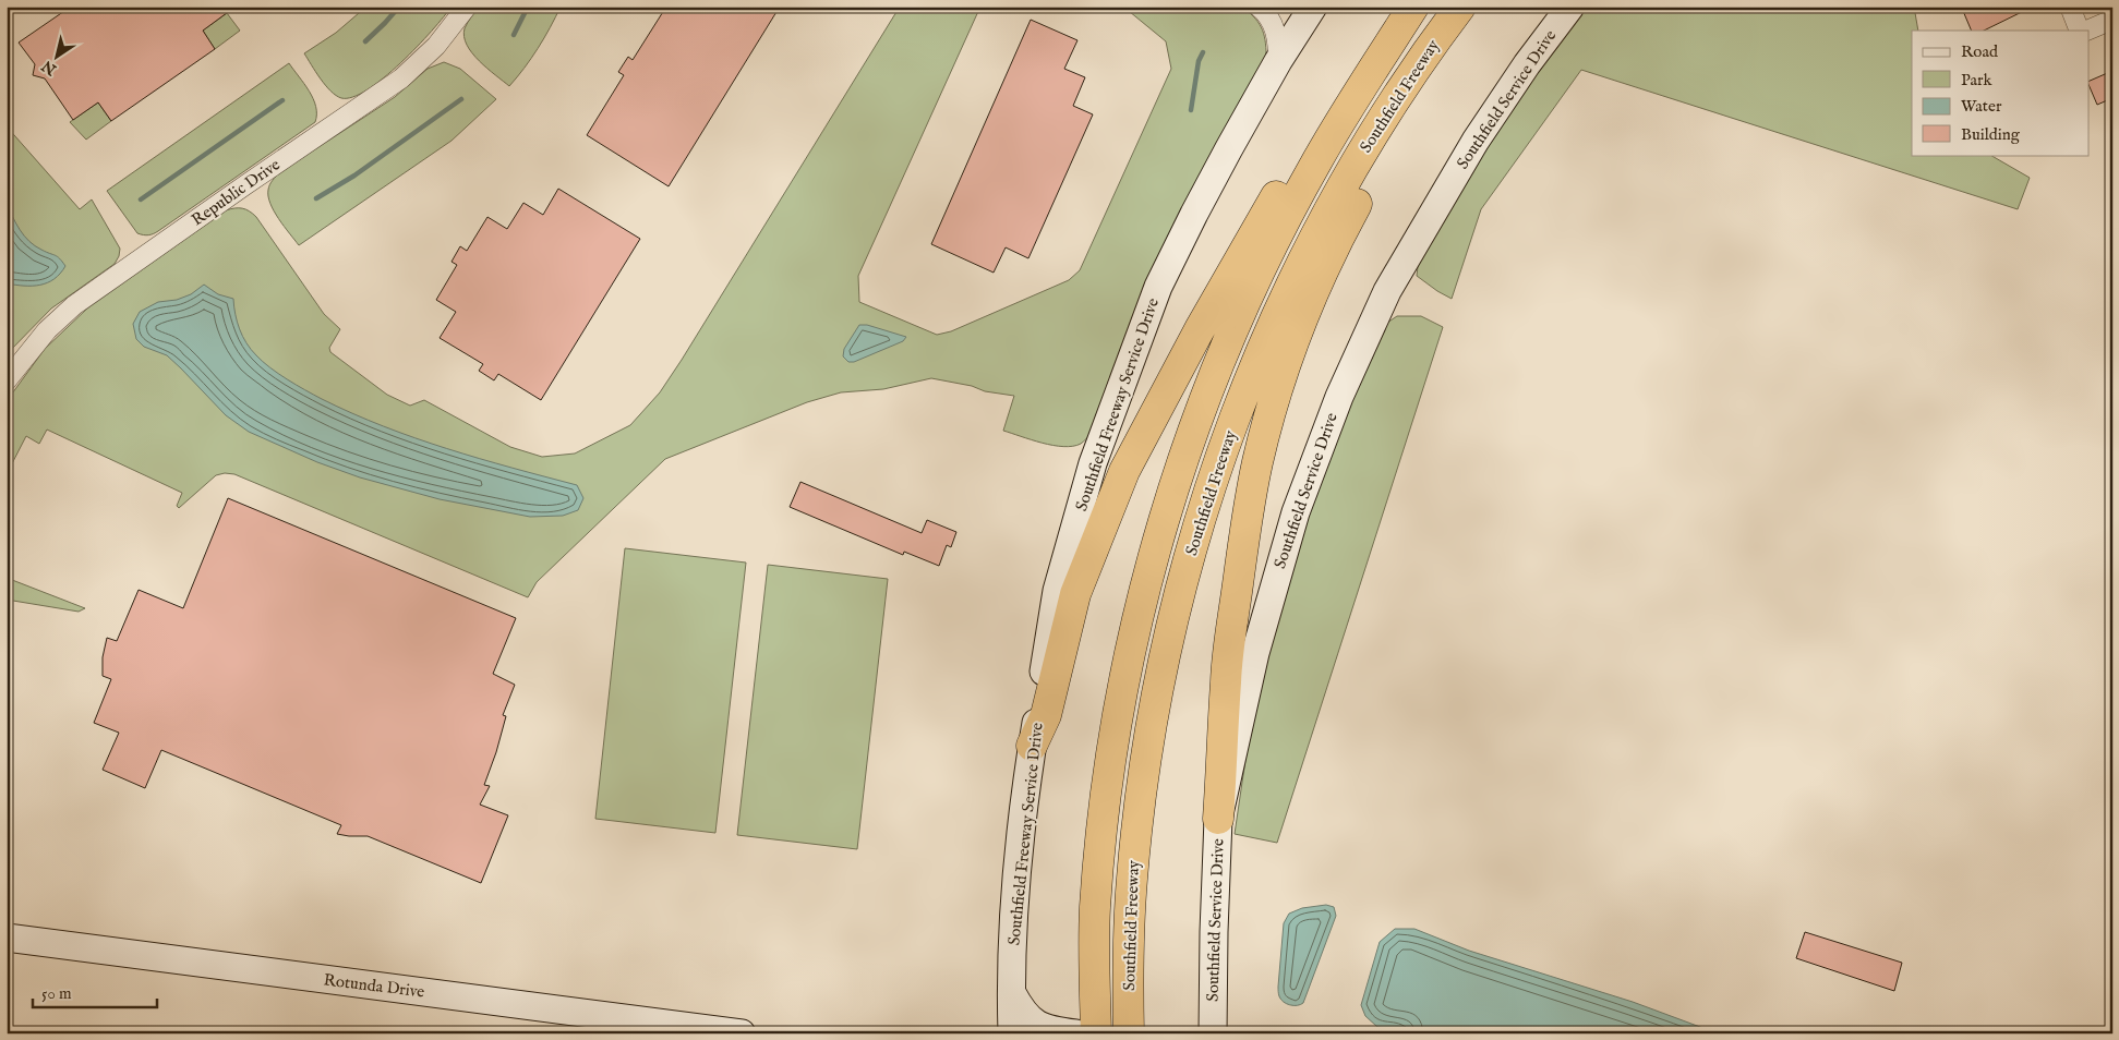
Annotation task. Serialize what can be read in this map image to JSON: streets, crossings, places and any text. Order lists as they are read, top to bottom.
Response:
{
  "streets": {
    "highway": ["Southfield Freeway"],
    "main road": ["Southfield Service Drive", "Southfield Freeway Service Drive", "Rotunda Drive"],
    "street": ["Republic Drive"]
  },
  "legend": [
    "Road",
    "Park",
    "Water",
    "Building"
  ],
  "scale_bar": "50 m",
  "north": "bottom left"
}
